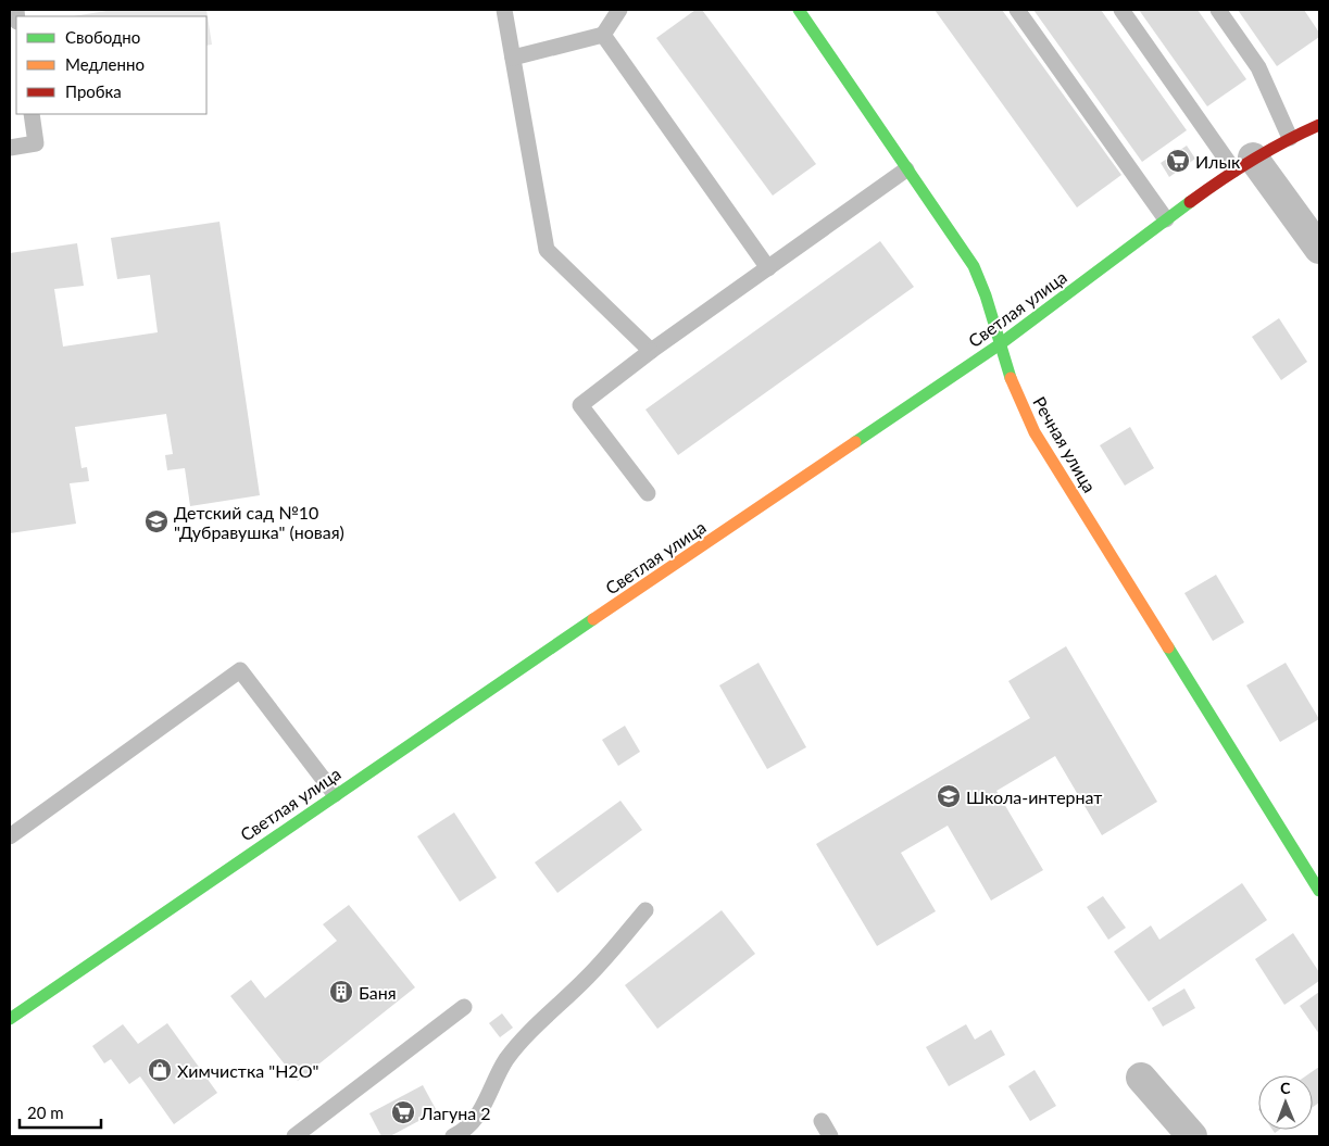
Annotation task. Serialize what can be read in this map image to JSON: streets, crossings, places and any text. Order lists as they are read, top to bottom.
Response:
{
  "streets": {
    "street": ["Светлая улица", "Речная улица"]
  },
  "crossings": [
    ["Светлая улица", "Речная улица"]
  ],
  "places": {
    "supermarket": ["Илык", "Лагуна 2"],
    "school or university": ["Детский сад №10 \"Дубравушка\" (новая)", "Школа-интернат"],
    "building": ["Баня"],
    "shop": ["Химчистка \"H2O\""]
  },
  "legend": ["Свободно", "Медленно", "Пробка"],
  "scale_bar": "20 m",
  "north": "top"
}
